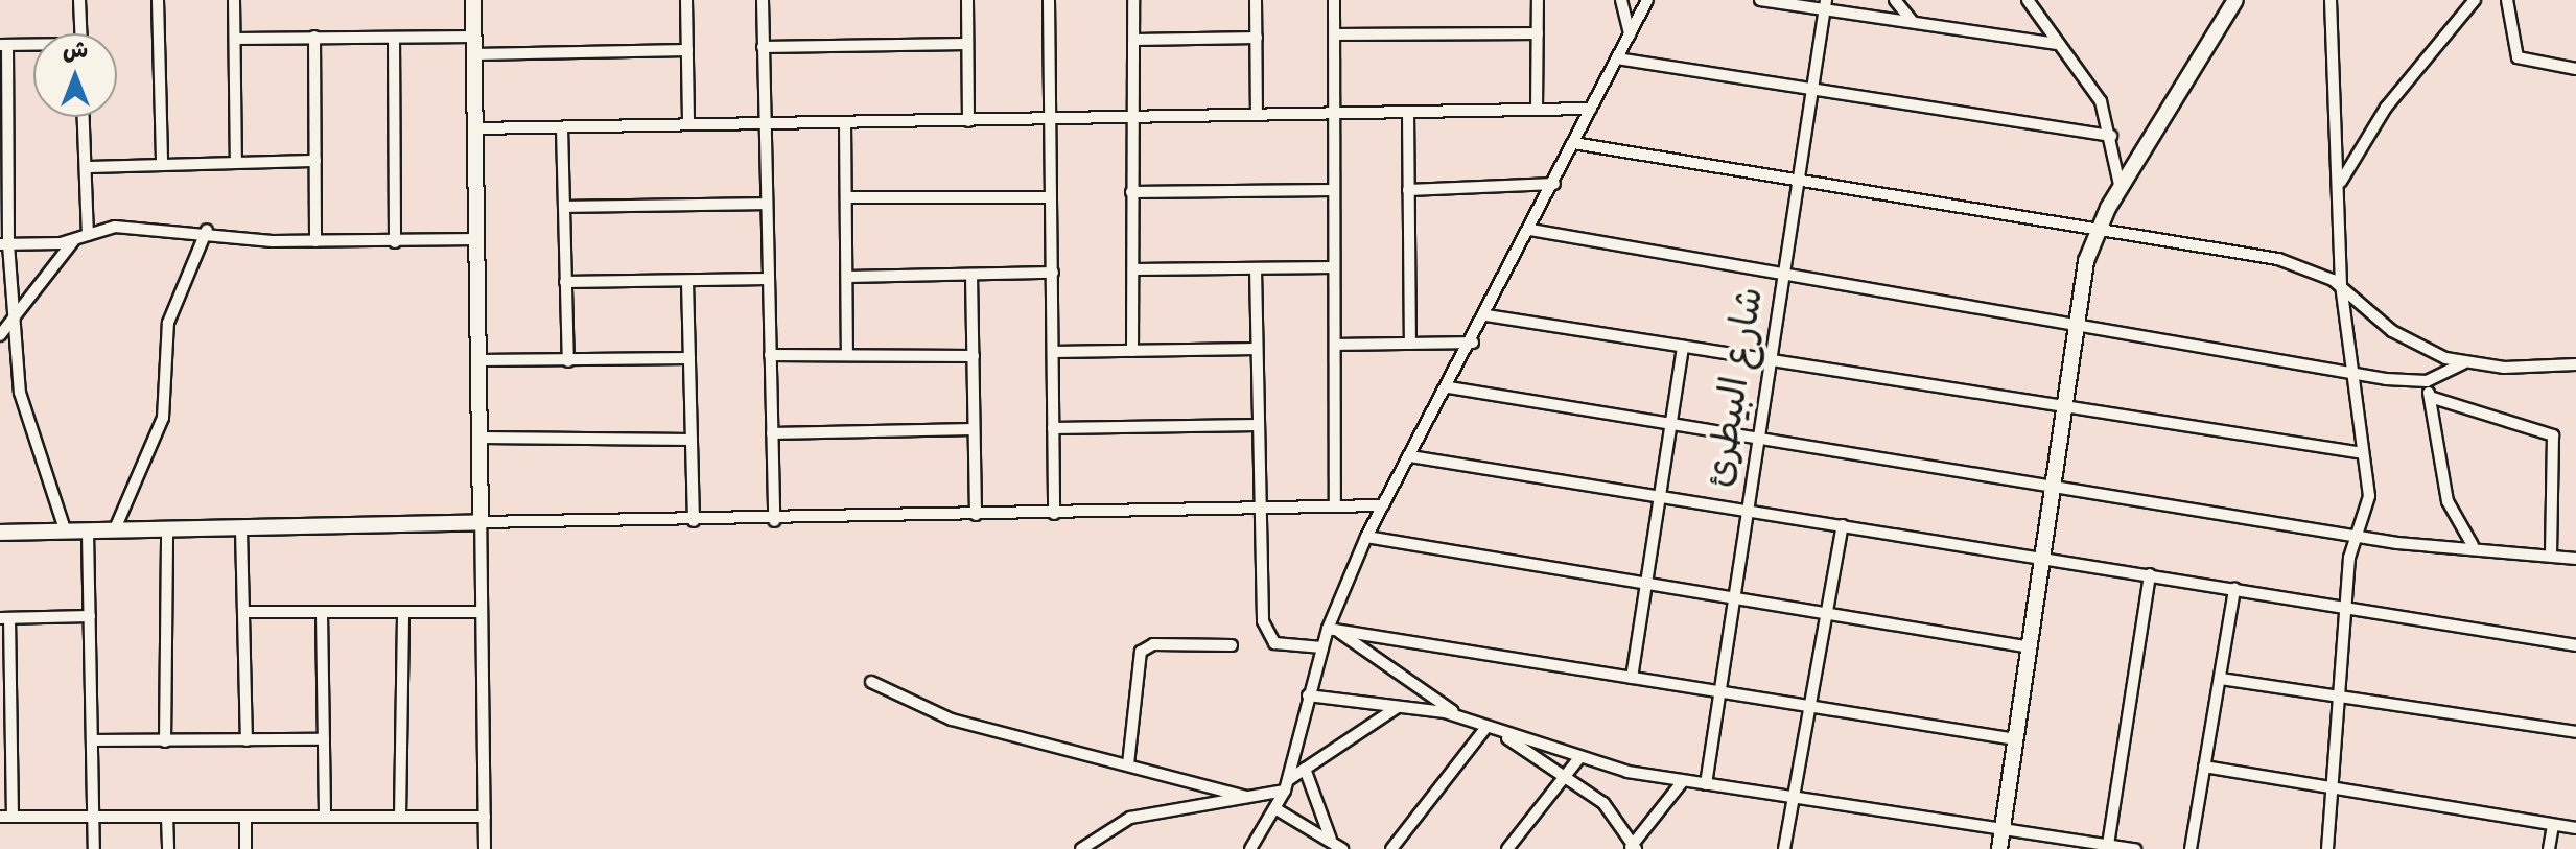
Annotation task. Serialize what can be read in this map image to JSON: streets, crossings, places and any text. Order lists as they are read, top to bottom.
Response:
{
  "streets": {
    "street": ["شارع البيطرئ"]
  },
  "north": "top"
}
